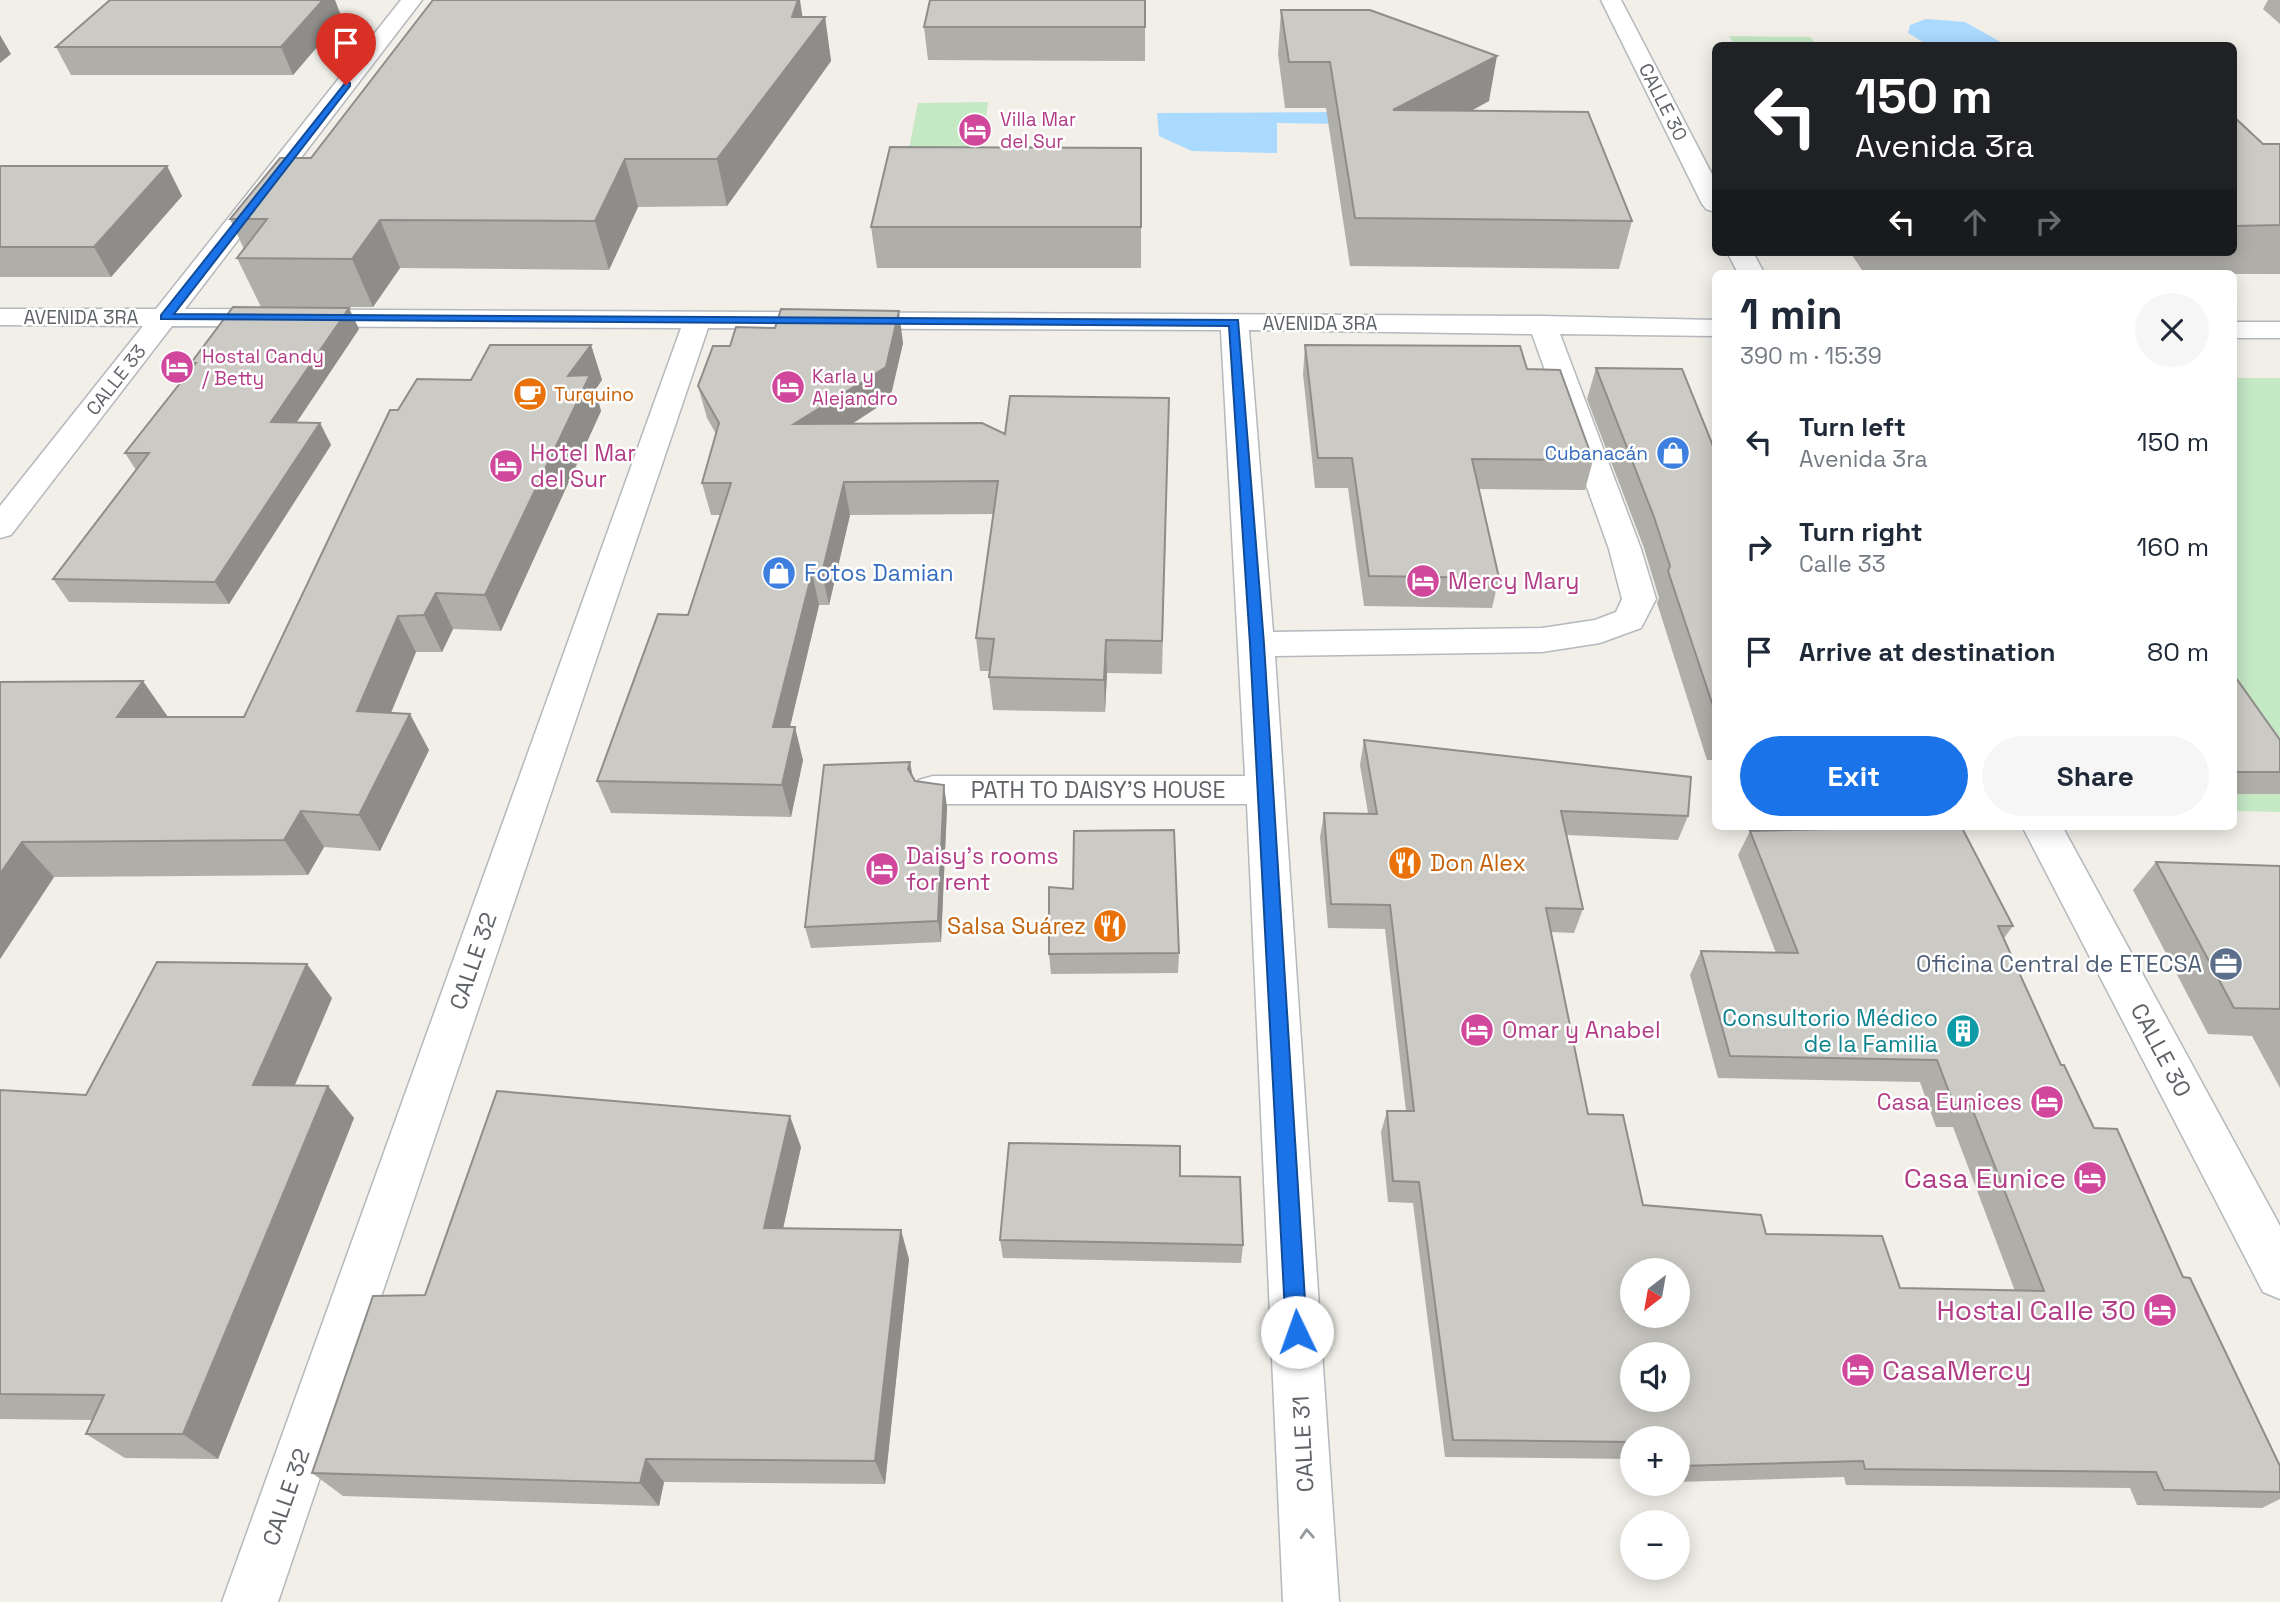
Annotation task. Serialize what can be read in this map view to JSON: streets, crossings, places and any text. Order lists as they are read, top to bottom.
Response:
{
  "streets": {
    "street": [
      "CALLE 30",
      "AVENIDA 3RA",
      "CALLE 33",
      "PATH TO DAISY'S HOUSE",
      "CALLE 32",
      "CALLE 31"
    ]
  },
  "crossings": [
    ["AVENIDA 3RA", "CALLE 33"],
    ["AVENIDA 3RA", "CALLE 32"],
    ["AVENIDA 3RA", "CALLE 31"],
    ["PATH TO DAISY'S HOUSE", "CALLE 31"]
  ],
  "one_way": ["CALLE 31"],
  "places": {
    "hotel": [
      "Villa Mar del Sur",
      "Hostal Candy / Betty",
      "Karla y Alejandro",
      "Hotel Mar del Sur",
      "Mercy Mary",
      "Daisy's rooms for rent",
      "Omar y Anabel",
      "Casa Eunices",
      "Casa Eunice",
      "Hostal Calle 30",
      "CasaMercy"
    ],
    "cafe": ["Turquino"],
    "shop": ["Cubanacán", "Fotos Damian"],
    "restaurant": ["Don Alex", "Salsa Suárez"],
    "office": ["Oficina Central de ETECSA"],
    "building": ["Consultorio Médico de la Familia"]
  },
  "north": "bottom left",
  "page": {
    "turn": ["150 m", "Avenida 3ra"],
    "heading": ["1 min", "390 m · 15:39"],
    "list": [
      {
        "name": "Turn left",
        "note": "Avenida 3ra",
        "value": "150 m"
      },
      {
        "name": "Turn right",
        "note": "Calle 33",
        "value": "160 m"
      },
      {
        "name": "Arrive at destination",
        "value": "80 m"
      }
    ],
    "buttons": ["Exit", "Share"],
    "map_buttons": ["+", "−"]
  }
}
